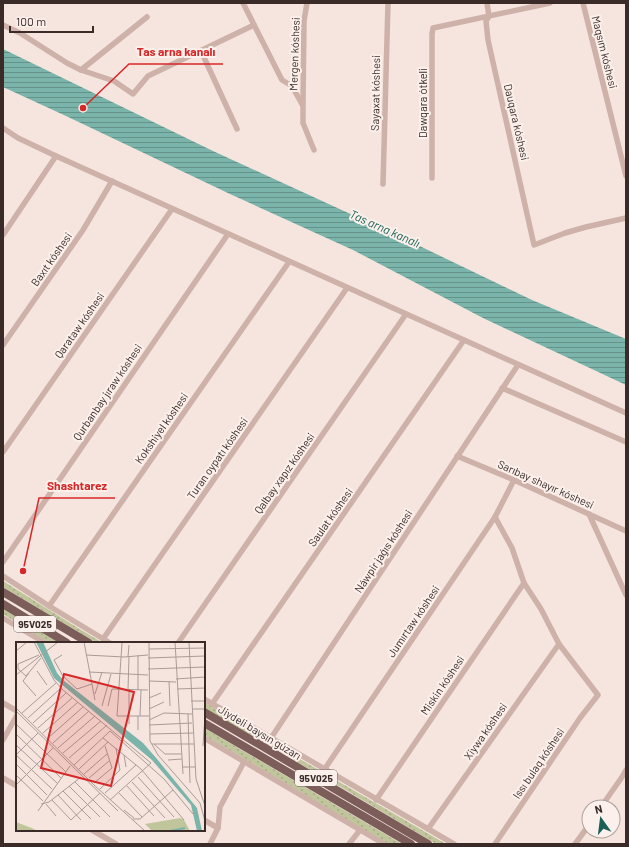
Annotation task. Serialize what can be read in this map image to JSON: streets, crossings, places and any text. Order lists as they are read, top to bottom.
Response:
{
  "streets": {
    "main road": ["95V025", "Jiydeli baysın gúzarı"],
    "street": [
      "Maqsım kóshesi",
      "Mergen kóshesi",
      "Sayaxat kóshesi",
      "Dawqara ótkeli",
      "Dauqara kóshesi",
      "Baxıt kóshesi",
      "Qarataw kóshesi",
      "Qurbanbay jıraw kóshesi",
      "Kokshiyel kóshesi",
      "Turan oypatı kóshesi",
      "Qalbay xapız kóshesi",
      "Sarıbay shayır kóshesi",
      "Saulat kóshesi",
      "Náwpir jaǵıs kóshesi",
      "Jumırtaw kóshesi",
      "Miskin kóshesi",
      "Xiywa kóshesi",
      "Issı bulaq kóshesi"
    ]
  },
  "crossings": [
    ["Dawqara ótkeli", "Dauqara kóshesi"],
    ["Sarıbay shayır kóshesi", "Náwpir jaǵıs kóshesi"],
    ["Sarıbay shayır kóshesi", "Jumırtaw kóshesi"],
    ["Náwpir jaǵıs kóshesi", "Jiydeli baysın gúzarı"],
    ["Xiywa kóshesi", "Issı bulaq kóshesi"]
  ],
  "water": ["Tas arna kanalı"],
  "places": ["Tas arna kanalı", "Shashtarez"],
  "scale_bar": "100 m",
  "north": "top"
}
